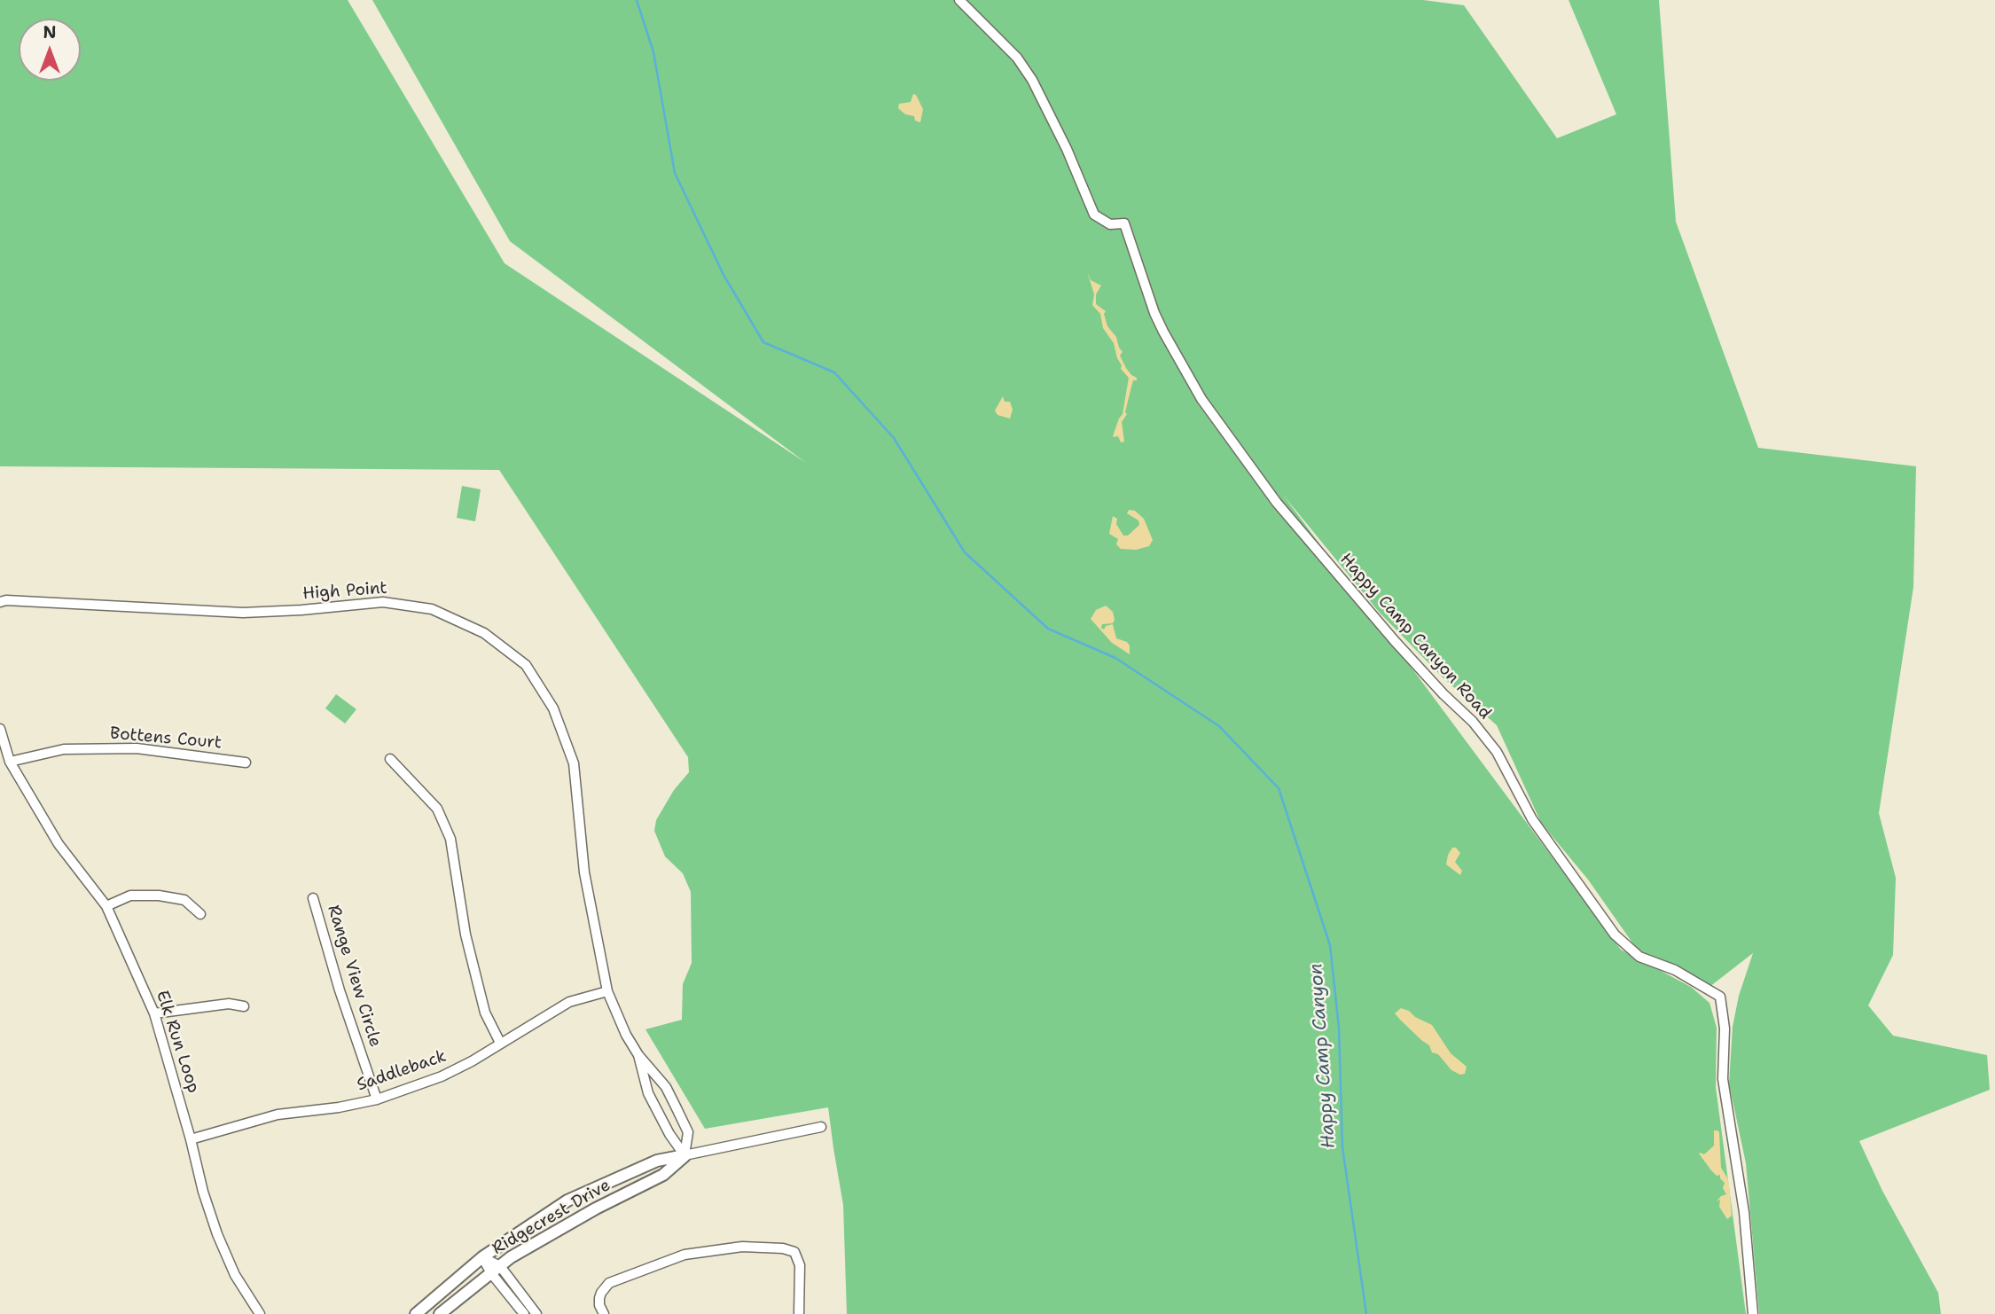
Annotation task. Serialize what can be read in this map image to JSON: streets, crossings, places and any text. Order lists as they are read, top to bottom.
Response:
{
  "streets": {
    "street": [
      "High Point",
      "Happy Camp Canyon Road",
      "Bottens Court",
      "Range View Circle",
      "Elk Run Loop",
      "Saddleback",
      "Ridgecrest Drive"
    ]
  },
  "crossings": [
    ["High Point", "Saddleback"],
    ["High Point", "Ridgecrest Drive"],
    ["Bottens Court", "Elk Run Loop"],
    ["Range View Circle", "Saddleback"],
    ["Elk Run Loop", "Saddleback"]
  ],
  "water": ["Happy Camp Canyon"],
  "north": "top"
}
